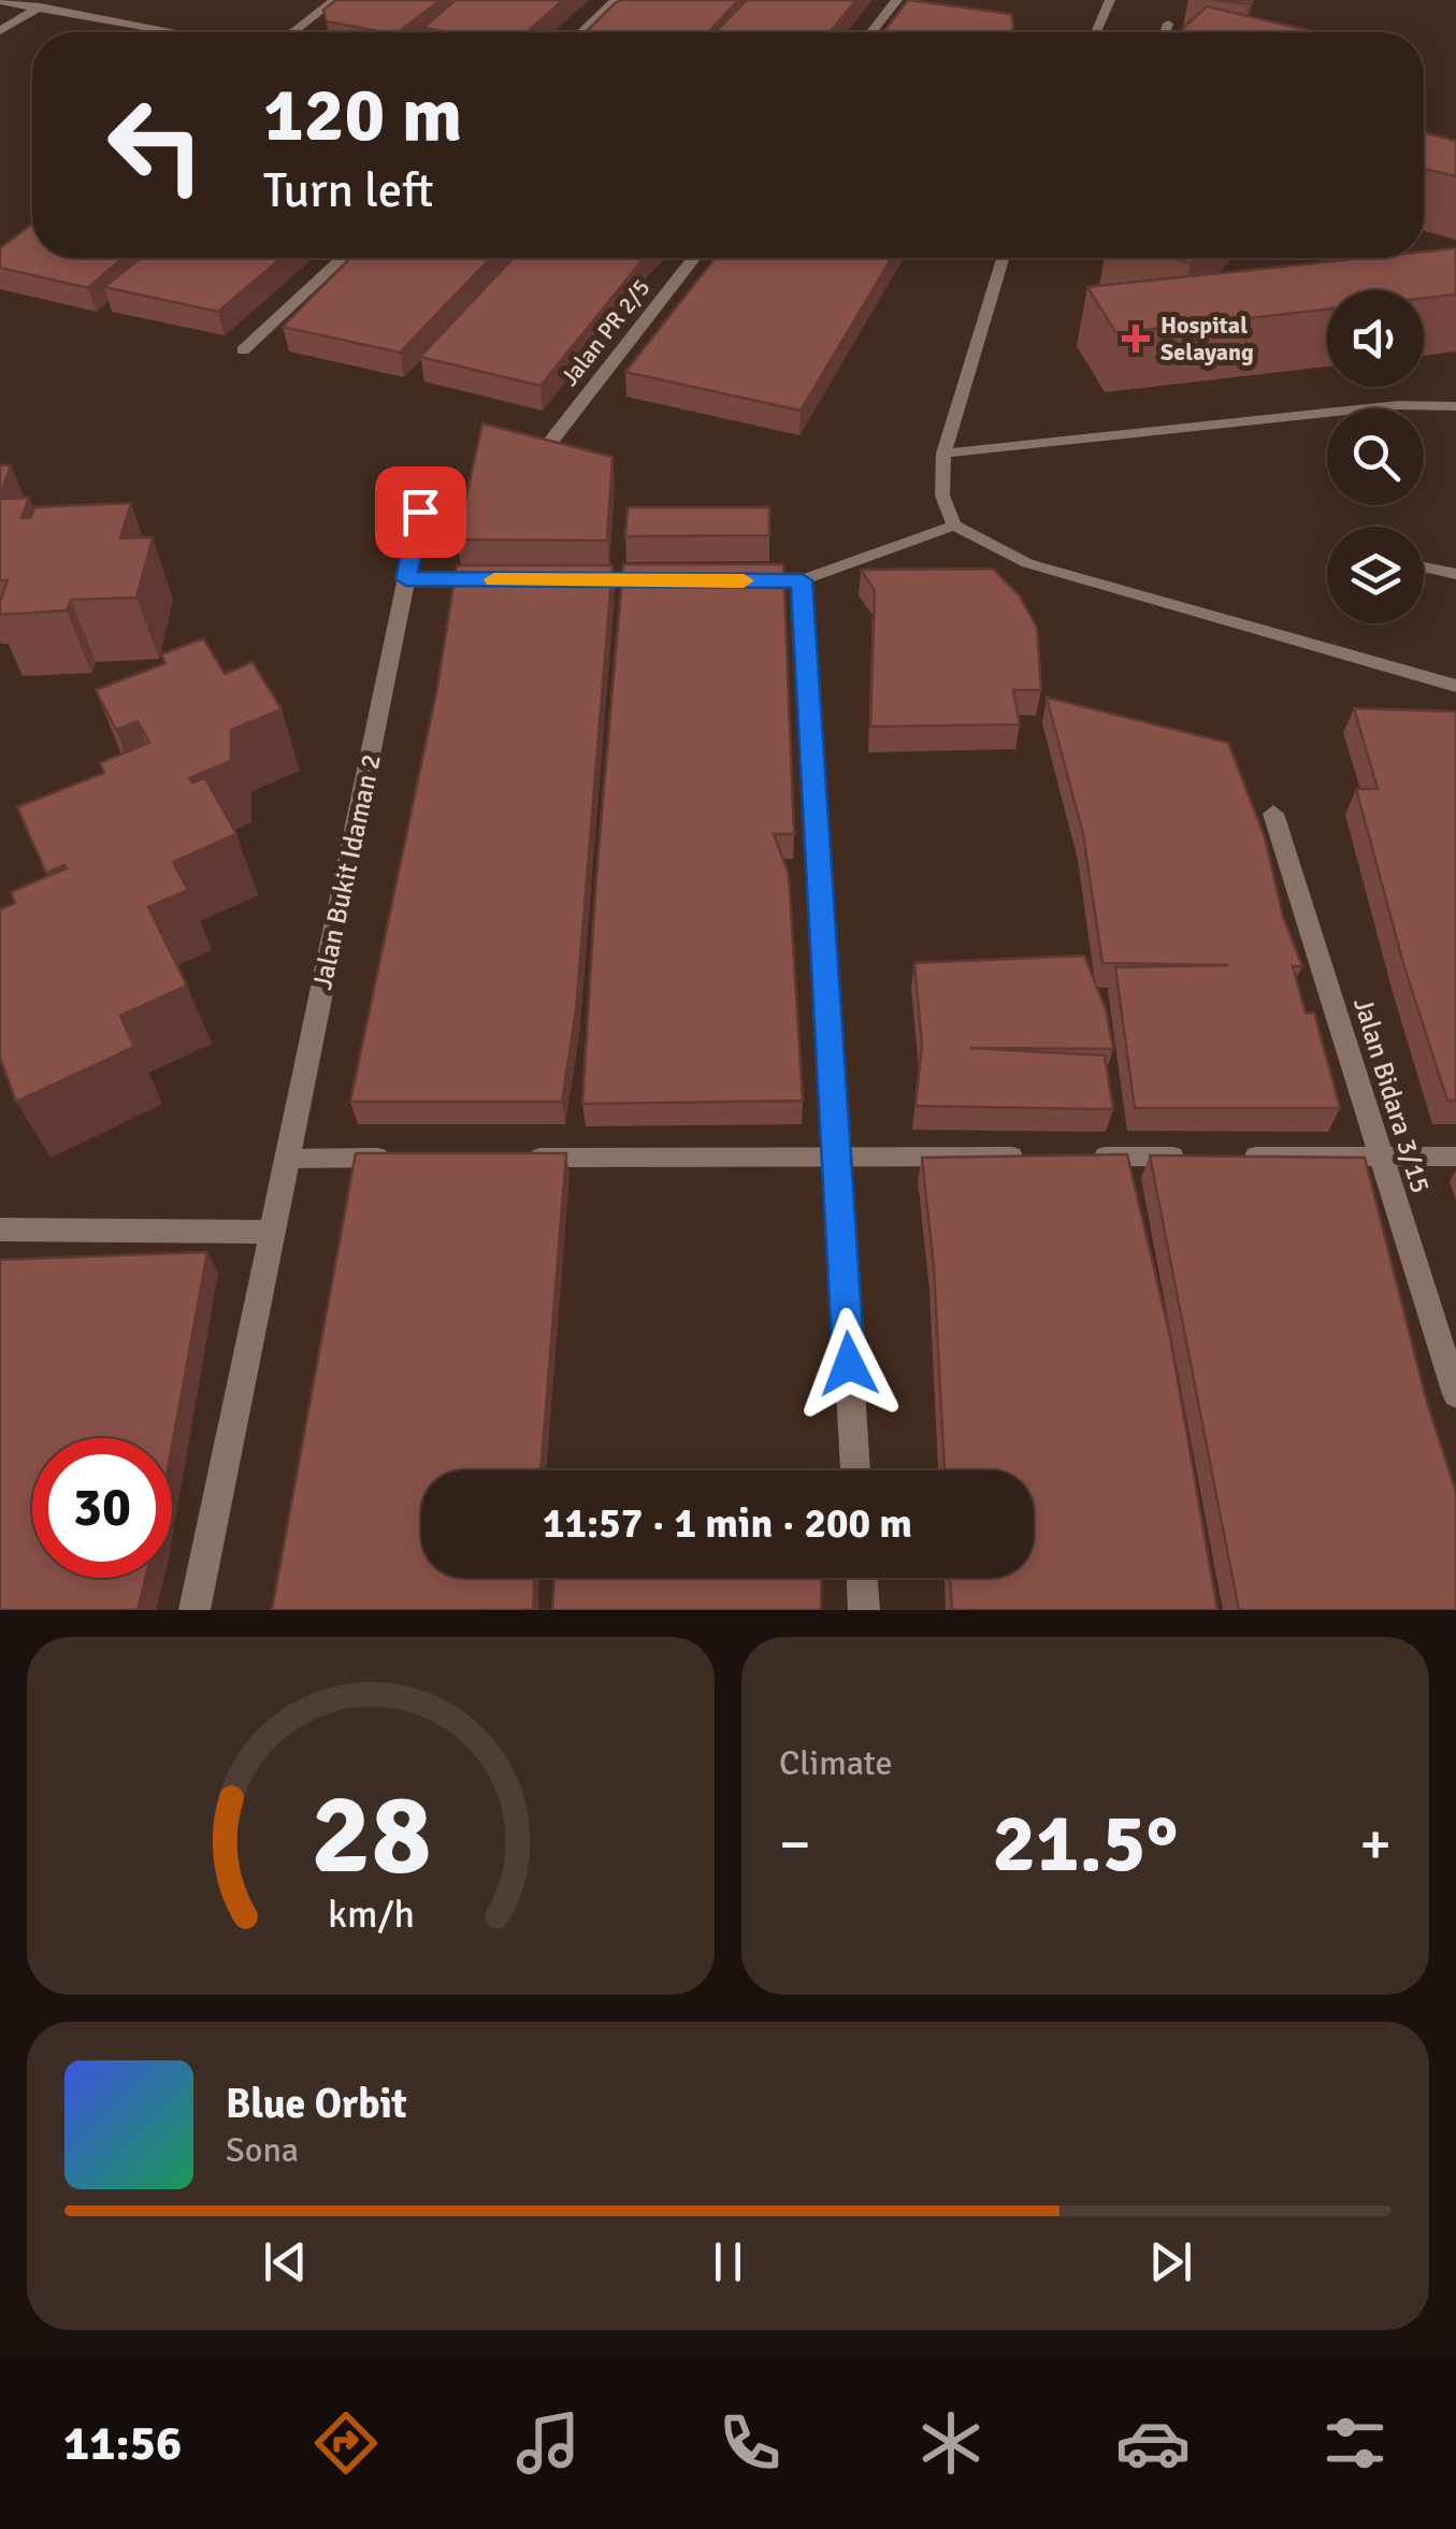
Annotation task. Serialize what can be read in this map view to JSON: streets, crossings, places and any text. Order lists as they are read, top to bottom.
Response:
{
  "streets": {
    "street": ["Jalan PR 2/5", "Jalan Bukit Idaman 2", "Jalan Bidara 3/15"]
  },
  "places": {
    "health": ["Hospital Selayang"]
  },
  "page": {
    "turn": ["120 m", "Turn left"],
    "limit": "30",
    "trip": "11:57 · 1 min · 200 m",
    "tile": "Climate",
    "heat": ["−", "21.5°", "+"],
    "song": ["Blue Orbit", "Sona"],
    "tabs": "11:56",
    "gauge": ["28", "km/h"]
  }
}
